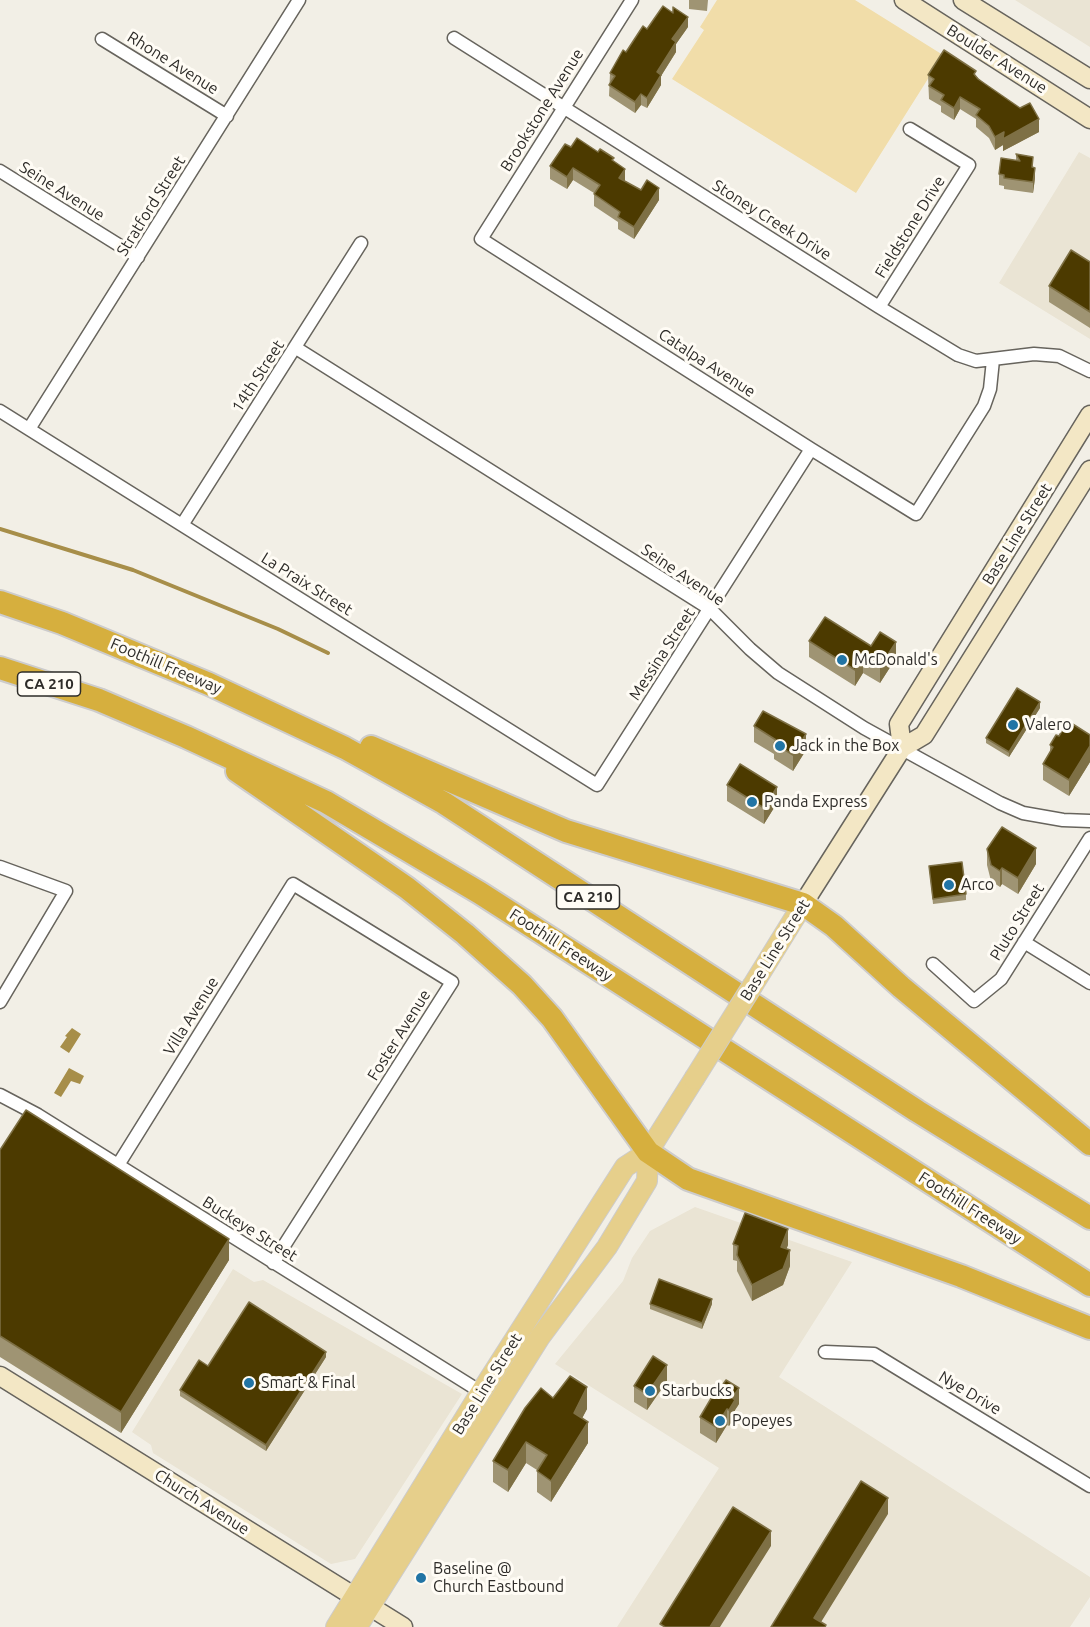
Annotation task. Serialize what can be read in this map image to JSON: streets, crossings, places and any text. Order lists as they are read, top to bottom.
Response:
{
  "streets": {
    "highway": ["Foothill Freeway", "CA 210"],
    "main road": ["Boulder Avenue", "Base Line Street", "Church Avenue"],
    "street": [
      "Rhone Avenue",
      "Brookstone Avenue",
      "Seine Avenue",
      "Stratford Street",
      "Stoney Creek Drive",
      "Fieldstone Drive",
      "Catalpa Avenue",
      "14th Street",
      "La Praix Street",
      "Messina Street",
      "Pluto Street",
      "Villa Avenue",
      "Foster Avenue",
      "Buckeye Street",
      "Nye Drive"
    ]
  },
  "crossings": [
    ["Rhone Avenue", "Stratford Street"],
    ["Brookstone Avenue", "Stoney Creek Drive"],
    ["Brookstone Avenue", "Catalpa Avenue"],
    ["Seine Avenue", "Stratford Street"],
    ["Seine Avenue", "14th Street"],
    ["Seine Avenue", "Base Line Street"],
    ["Seine Avenue", "Messina Street"],
    ["Stratford Street", "La Praix Street"],
    ["Stoney Creek Drive", "Fieldstone Drive"],
    ["Stoney Creek Drive", "Catalpa Avenue"],
    ["Catalpa Avenue", "Messina Street"],
    ["14th Street", "La Praix Street"],
    ["Base Line Street", "Buckeye Street"],
    ["Base Line Street", "Church Avenue"],
    ["La Praix Street", "Messina Street"],
    ["Villa Avenue", "Foster Avenue"],
    ["Villa Avenue", "Buckeye Street"],
    ["Foster Avenue", "Buckeye Street"]
  ],
  "places": [
    "McDonald's",
    "Valero",
    "Jack in the Box",
    "Panda Express",
    "Arco",
    "Smart & Final",
    "Starbucks",
    "Popeyes",
    "Baseline @ Church Eastbound"
  ]
}
